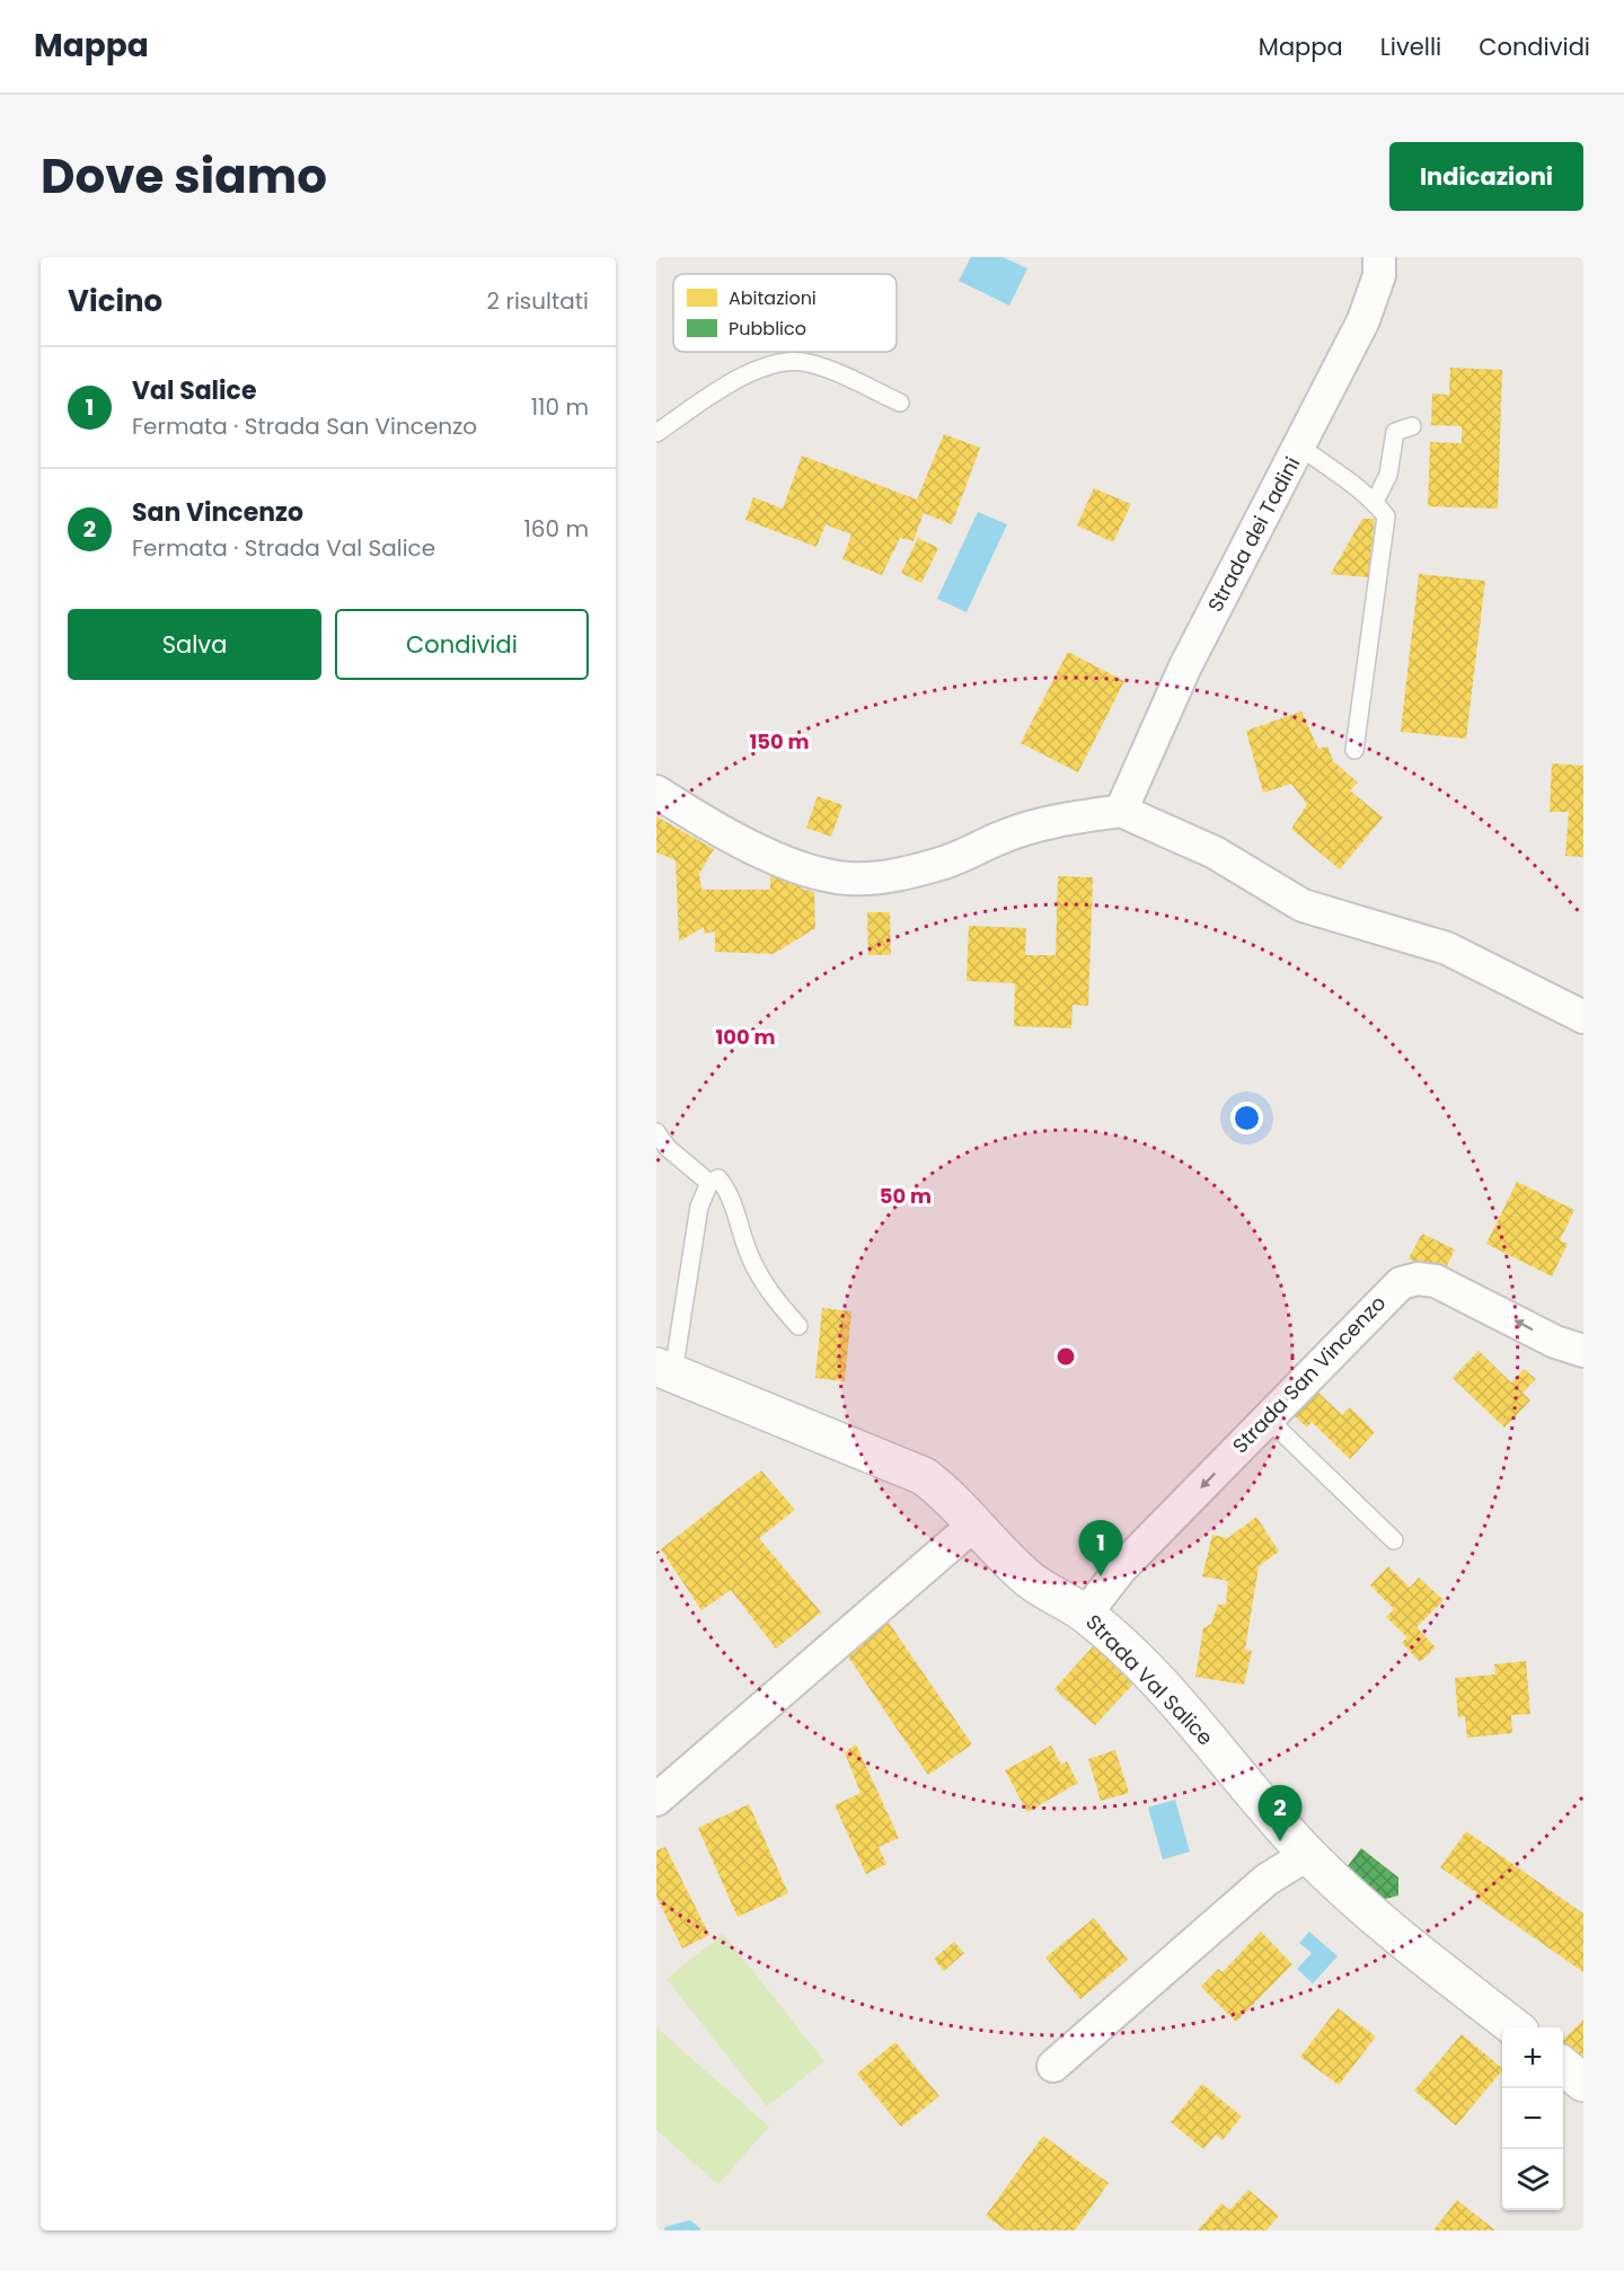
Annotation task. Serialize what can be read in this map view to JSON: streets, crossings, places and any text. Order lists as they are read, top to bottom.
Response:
{
  "streets": {
    "street": ["Strada dei Tadini", "Strada San Vincenzo", "Strada Val Salice"]
  },
  "crossings": [
    ["Strada San Vincenzo", "Strada Val Salice"]
  ],
  "one_way": ["Strada San Vincenzo"],
  "legend": ["Abitazioni", "Pubblico"],
  "page": {
    "header": "Mappa",
    "nav": ["Mappa", "Livelli", "Condividi"],
    "title": "Dove siamo",
    "buttons": [
      "Indicazioni",
      ["Salva", "Condividi"]
    ],
    "heading": ["Vicino", "2 risultati"],
    "list": [
      {
        "mark": "1",
        "name": "Val Salice",
        "note": "Fermata · Strada San Vincenzo",
        "value": "110 m"
      },
      {
        "mark": "2",
        "name": "San Vincenzo",
        "note": "Fermata · Strada Val Salice",
        "value": "160 m"
      }
    ],
    "pins": ["1", "2"],
    "map_buttons": ["+", "−"]
  },
  "rings": ["150 m", "100 m", "50 m"]
}
